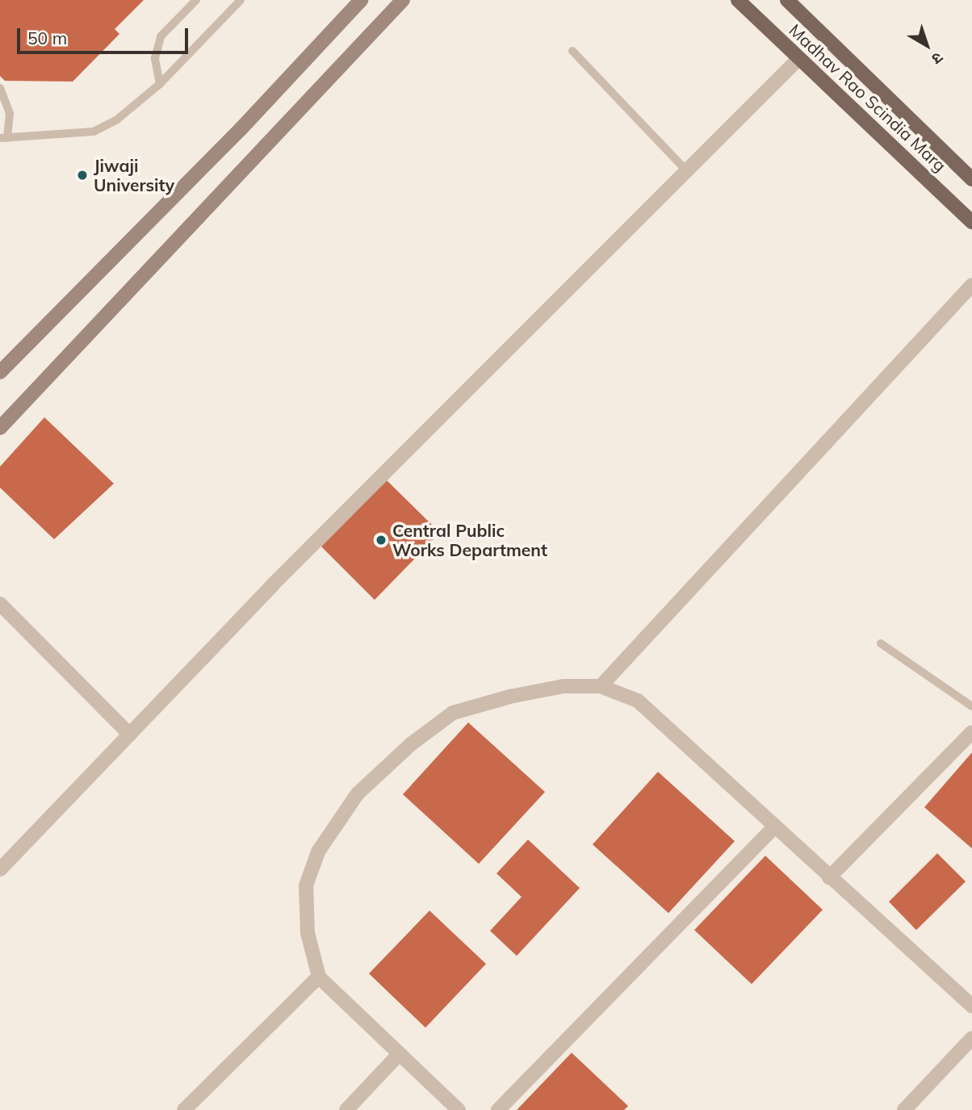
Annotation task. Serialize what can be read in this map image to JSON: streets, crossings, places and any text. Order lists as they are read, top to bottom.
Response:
{
  "streets": {
    "main road": ["Madhav Rao Scindia Marg"]
  },
  "places": ["Jiwaji University", "Central Public Works Department"],
  "scale_bar": "50 m",
  "north": "bottom right"
}
